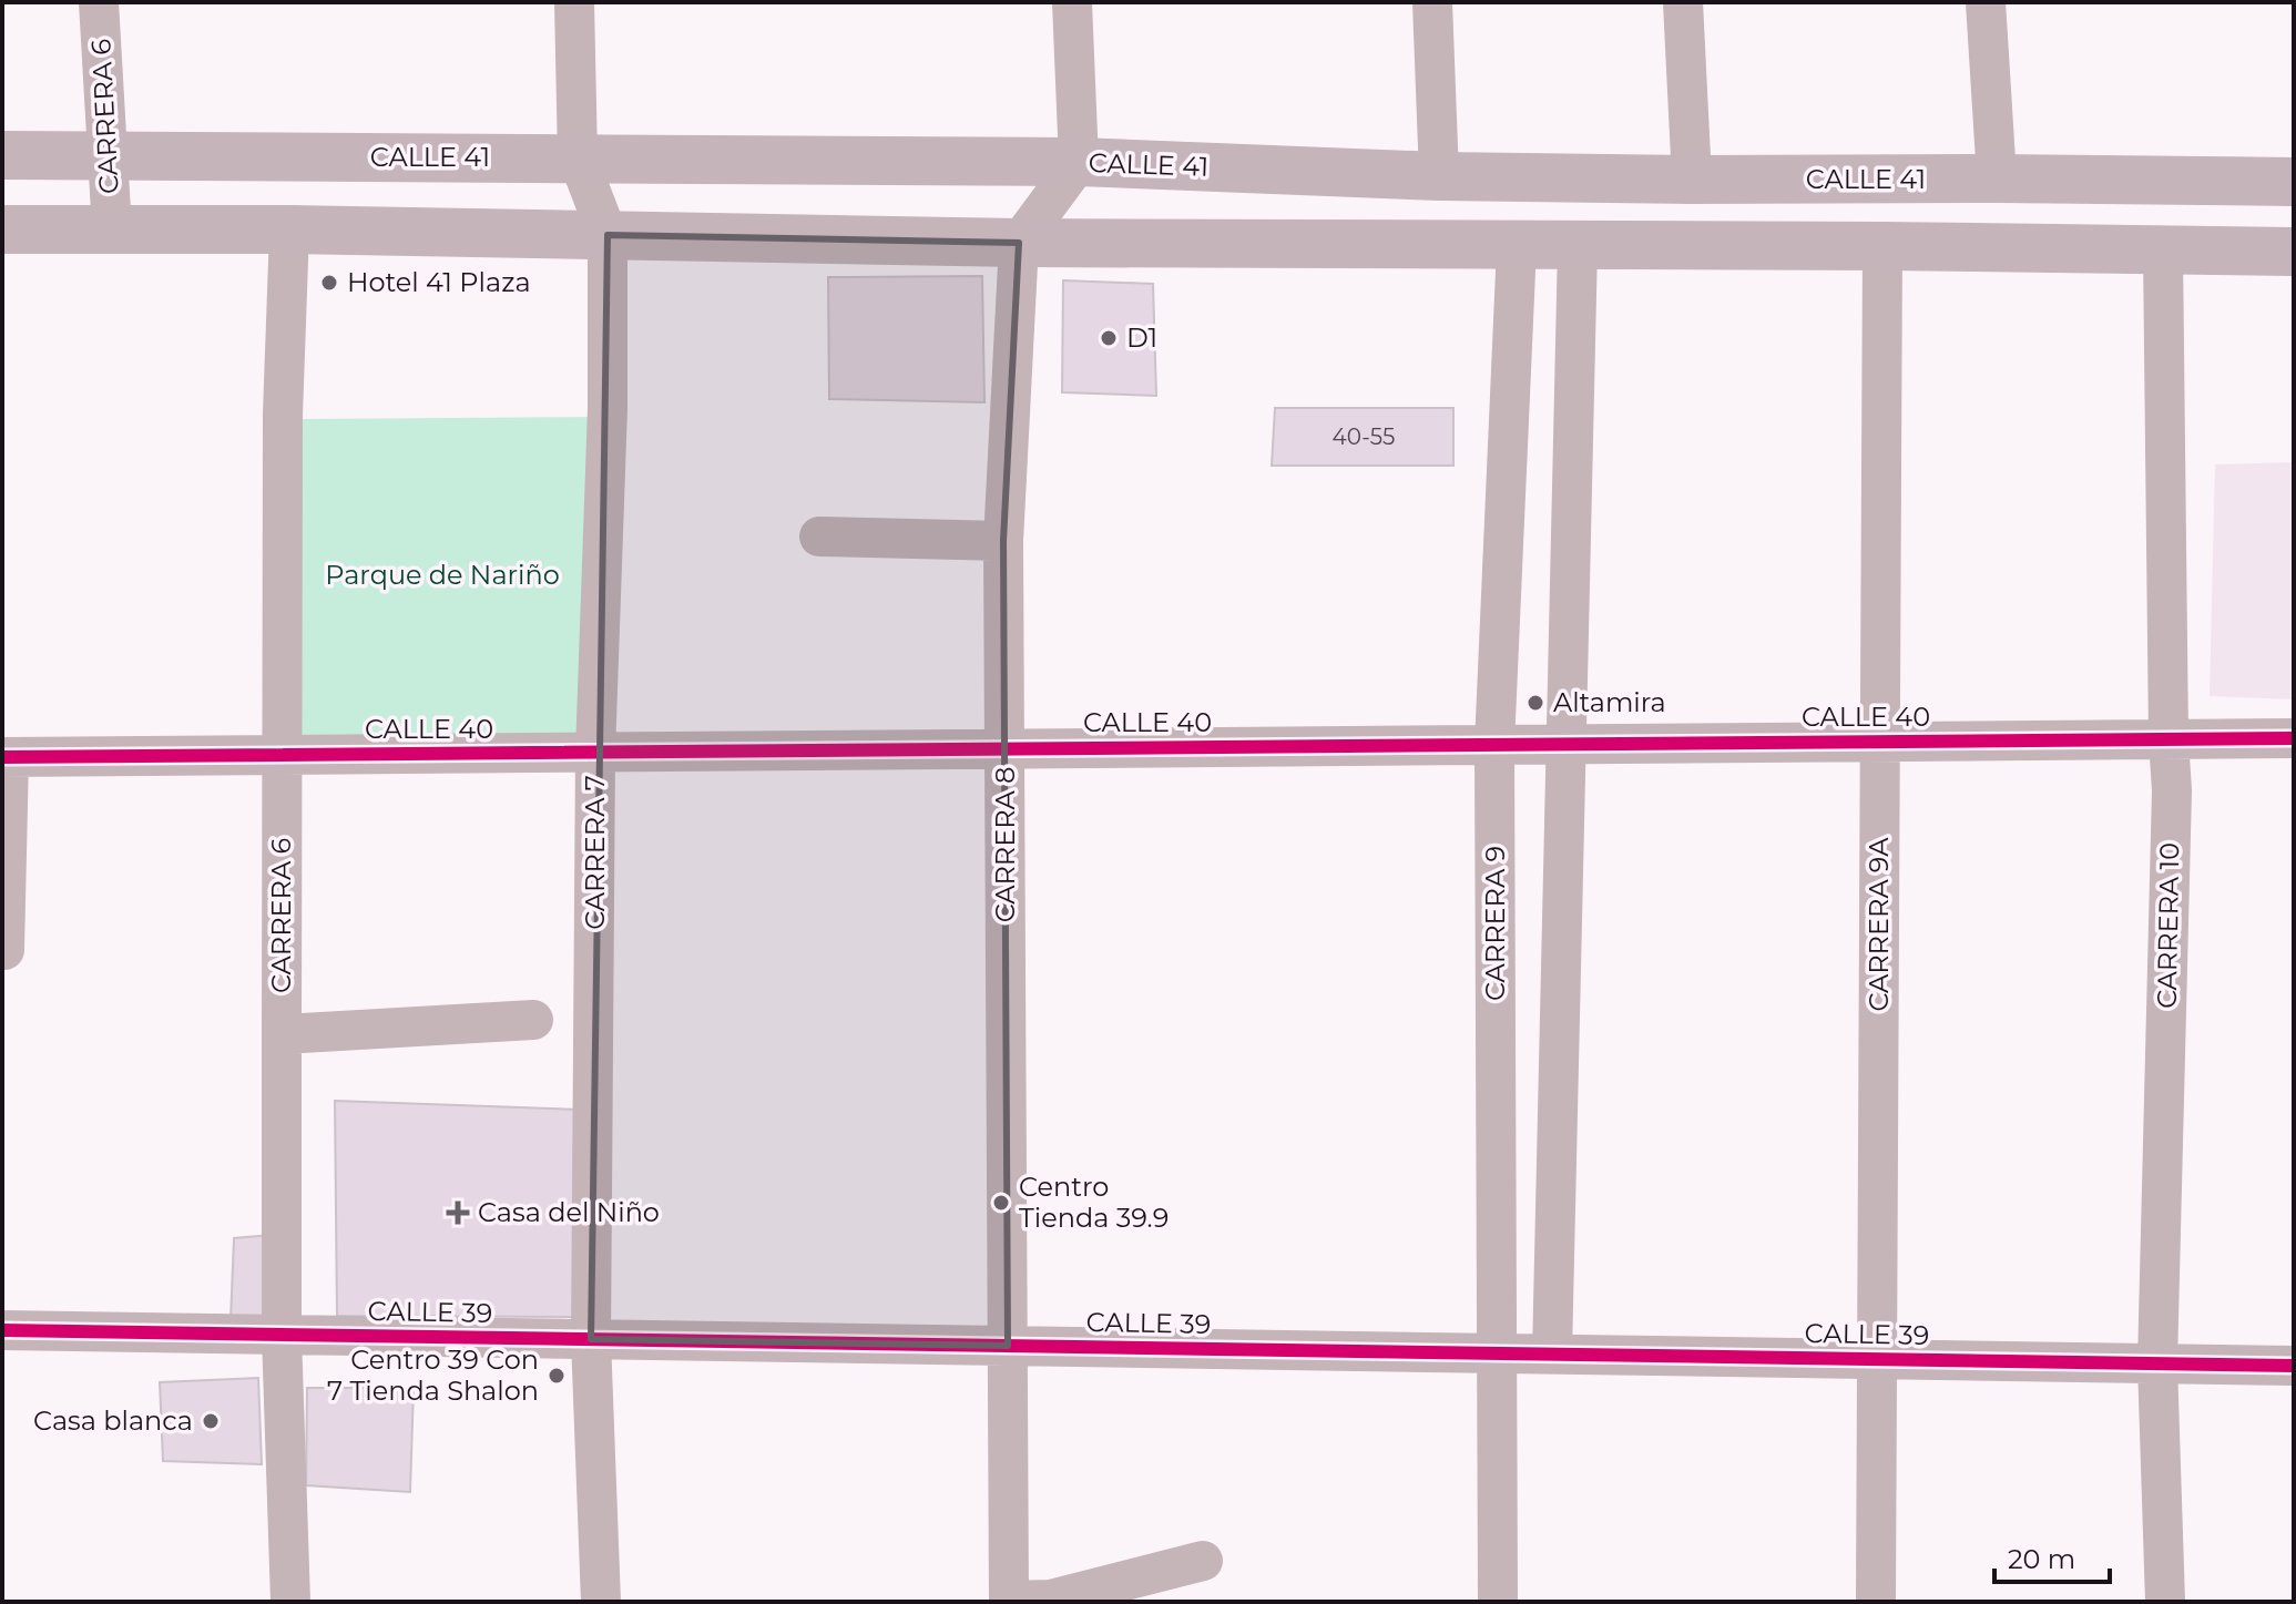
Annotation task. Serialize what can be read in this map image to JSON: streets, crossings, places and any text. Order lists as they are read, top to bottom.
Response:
{
  "streets": {
    "main road": ["CALLE 41"],
    "street": [
      "CARRERA 6",
      "CALLE 40",
      "CARRERA 8",
      "CARRERA 7",
      "CARRERA 9",
      "CARRERA 9A",
      "CARRERA 10",
      "CALLE 39"
    ]
  },
  "crossings": [
    ["CARRERA 6", "CALLE 41"],
    ["CARRERA 6", "CALLE 40"],
    ["CARRERA 6", "CALLE 39"],
    ["CALLE 41", "CARRERA 7"],
    ["CALLE 40", "CARRERA 8"],
    ["CALLE 40", "CARRERA 7"],
    ["CALLE 40", "CARRERA 9"],
    ["CALLE 40", "CARRERA 9A"],
    ["CALLE 40", "CARRERA 10"],
    ["CARRERA 8", "CALLE 39"],
    ["CARRERA 7", "CALLE 39"],
    ["CARRERA 9", "CALLE 39"],
    ["CARRERA 9A", "CALLE 39"],
    ["CARRERA 10", "CALLE 39"]
  ],
  "parks": ["Parque de Nariño"],
  "places": {
    "other": [
      "Hotel 41 Plaza",
      "D1",
      "Altamira",
      "Centro Tienda 39.9",
      "Centro 39 Con 7 Tienda Shalon",
      "Casa blanca"
    ],
    "health": ["Casa del Niño"]
  },
  "house_numbers": ["40-55"],
  "scale_bar": "20 m"
}
